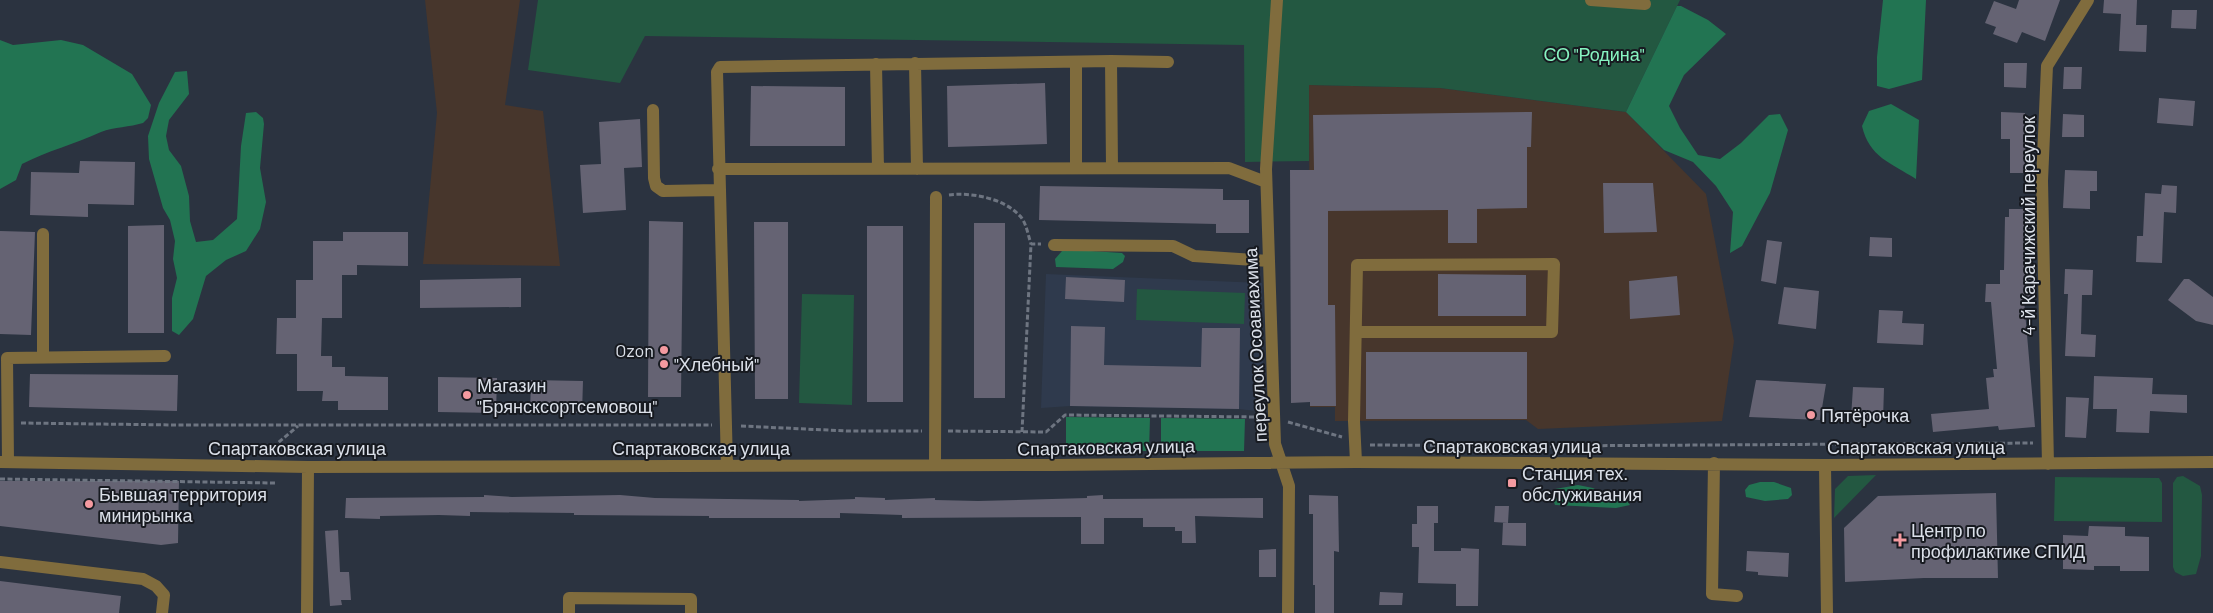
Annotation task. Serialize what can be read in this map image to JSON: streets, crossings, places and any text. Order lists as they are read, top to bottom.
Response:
{
  "streets": {
    "street": ["4-й Карачижский переулок", "переулок Осоавиахима", "Спартаковская улица"]
  },
  "crossings": [
    ["4-й Карачижский переулок", "Спартаковская улица"],
    ["переулок Осоавиахима", "Спартаковская улица"]
  ],
  "parks": ["СО \"Родина\""],
  "places": {
    "other": [
      "Ozon",
      "\"Хлебный\"",
      "Магазин \"Брянсксортсемовощ\"",
      "Пятёрочка",
      "Бывшая территория минирынка"
    ],
    "transit": ["Станция тех. обслуживания"],
    "health": ["Центр по профилактике СПИД"]
  }
}
